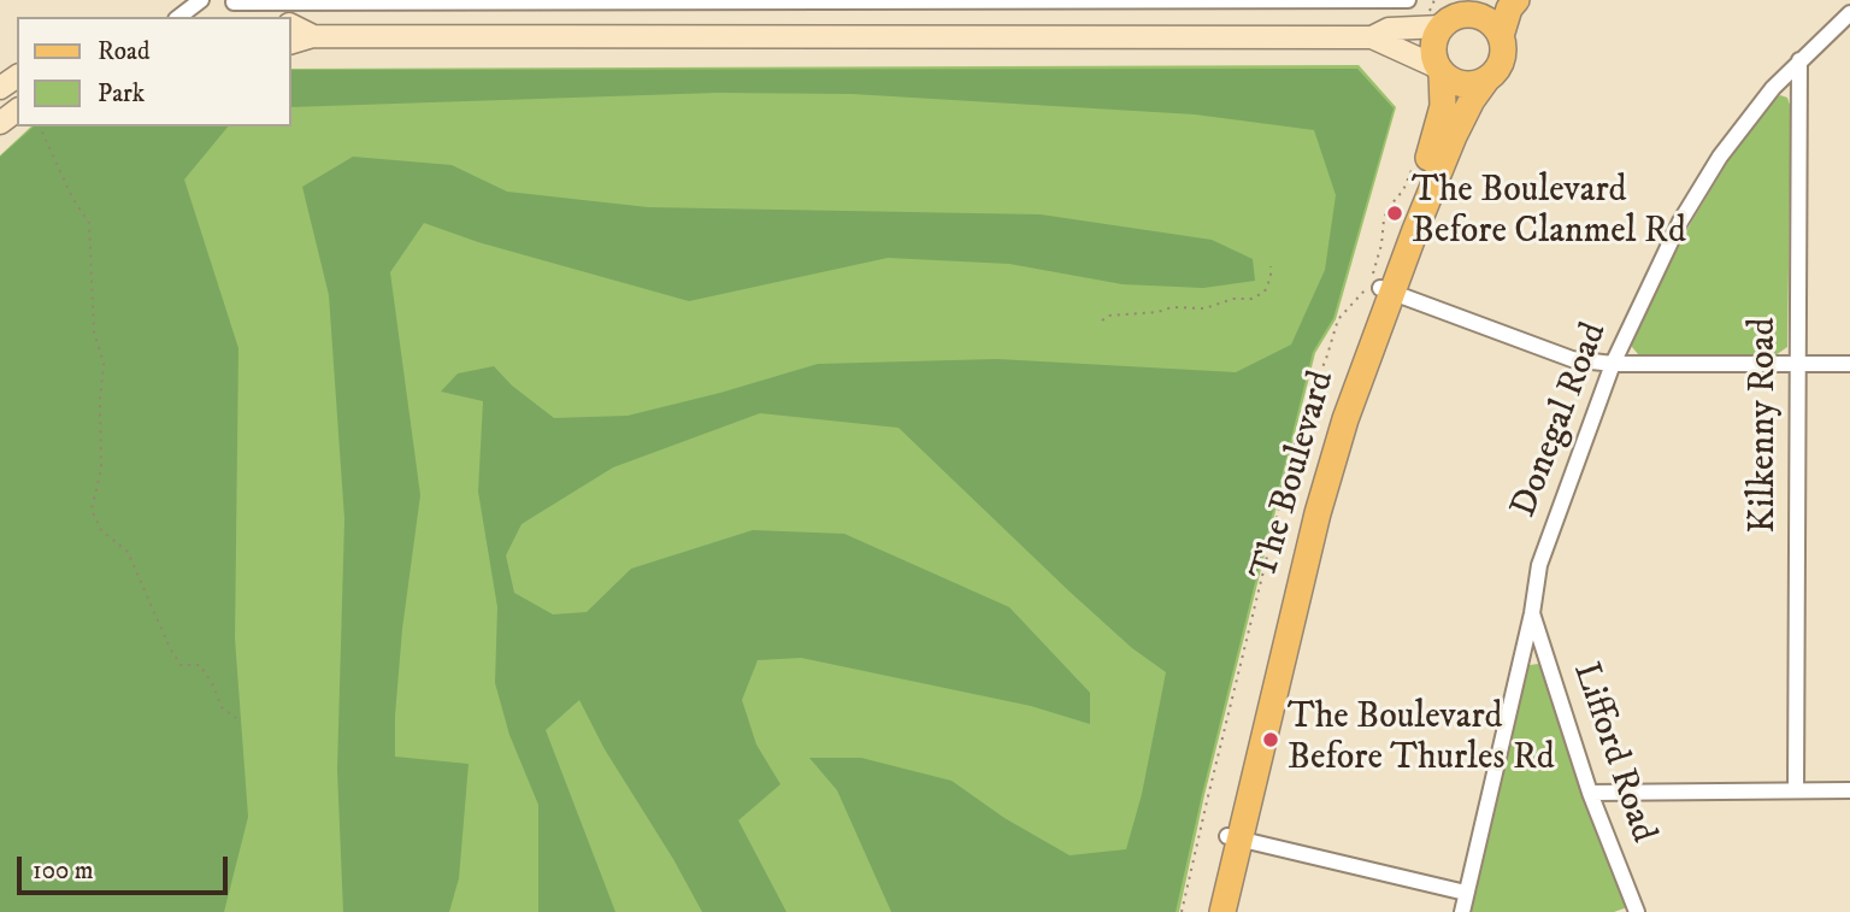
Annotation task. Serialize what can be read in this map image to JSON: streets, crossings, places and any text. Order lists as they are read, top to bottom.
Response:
{
  "streets": {
    "main road": ["The Boulevard"],
    "street": ["Donegal Road", "Kilkenny Road", "Lifford Road"]
  },
  "crossings": [
    ["Donegal Road", "Kilkenny Road"],
    ["Donegal Road", "Lifford Road"]
  ],
  "places": ["The Boulevard Before Clanmel Rd", "The Boulevard Before Thurles Rd"],
  "legend": ["Road", "Park"],
  "scale_bar": "100 m"
}
